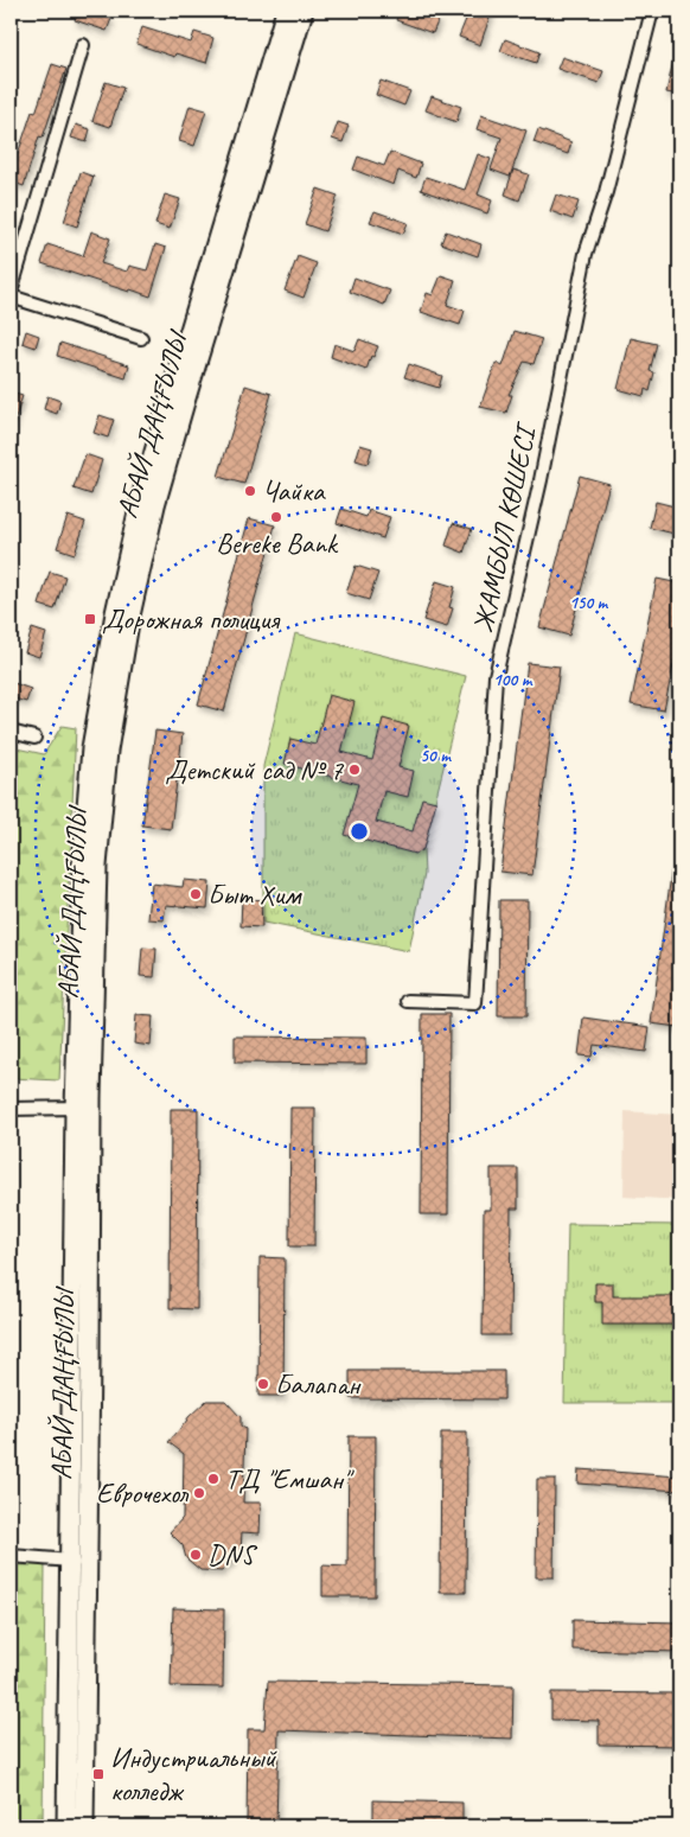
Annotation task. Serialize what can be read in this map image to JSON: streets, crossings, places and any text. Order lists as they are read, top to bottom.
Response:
{
  "streets": {
    "main road": ["АБАЙ ДАҢҒЫЛЫ"],
    "street": ["ЖАМБЫЛ КӨШЕСІ"]
  },
  "places": {
    "other": [
      "Чайка",
      "Bereke Bank",
      "Детский сад № 7",
      "Быт Хим",
      "Балапан",
      "ТД \"Емшан\"",
      "Еврочехол",
      "DNS"
    ],
    "transit": ["Дорожная полиция", "Индустриальный колледж"]
  },
  "rings": ["150 m", "100 m", "50 m"]
}
